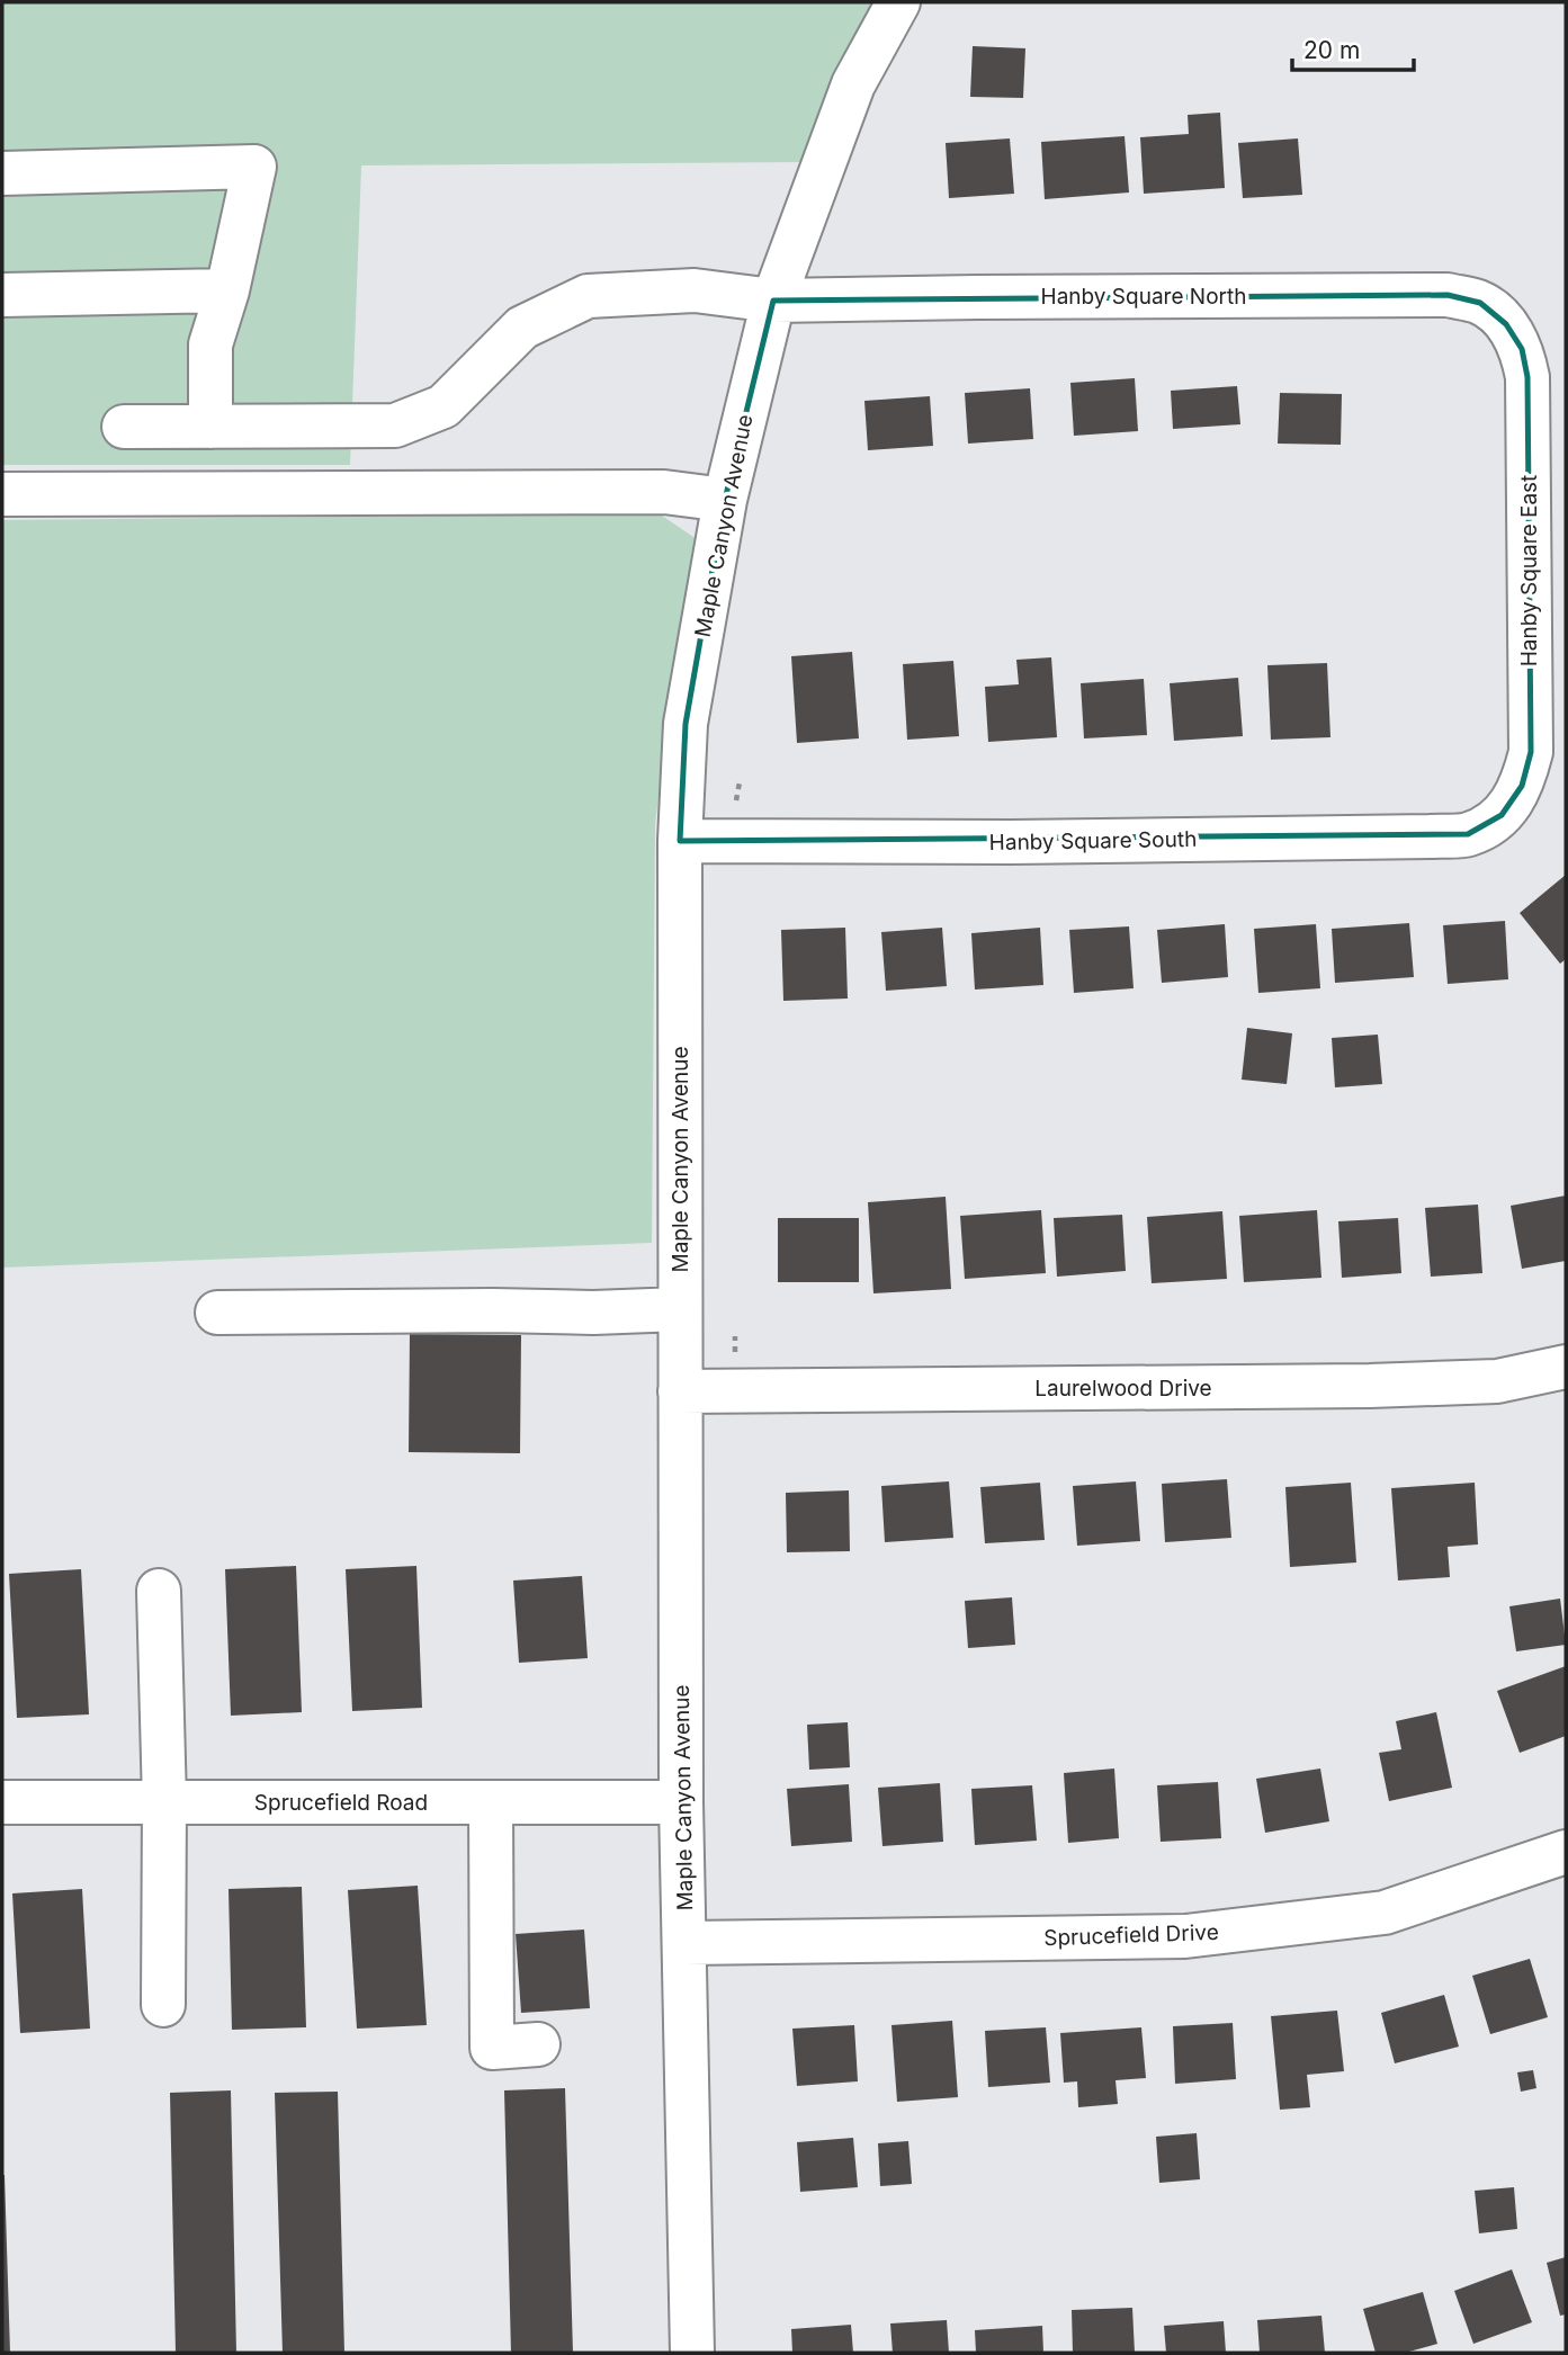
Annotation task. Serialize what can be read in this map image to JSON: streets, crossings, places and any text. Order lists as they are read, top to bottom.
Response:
{
  "streets": {
    "street": [
      "Hanby Square North",
      "Maple Canyon Avenue",
      "Hanby Square East",
      "Hanby Square South",
      "Laurelwood Drive",
      "Sprucefield Road",
      "Sprucefield Drive"
    ]
  },
  "crossings": [
    ["Hanby Square North", "Maple Canyon Avenue"],
    ["Hanby Square North", "Hanby Square East"],
    ["Maple Canyon Avenue", "Hanby Square South"],
    ["Maple Canyon Avenue", "Laurelwood Drive"],
    ["Maple Canyon Avenue", "Sprucefield Road"],
    ["Maple Canyon Avenue", "Sprucefield Drive"],
    ["Hanby Square East", "Hanby Square South"]
  ],
  "scale_bar": "20 m"
}
